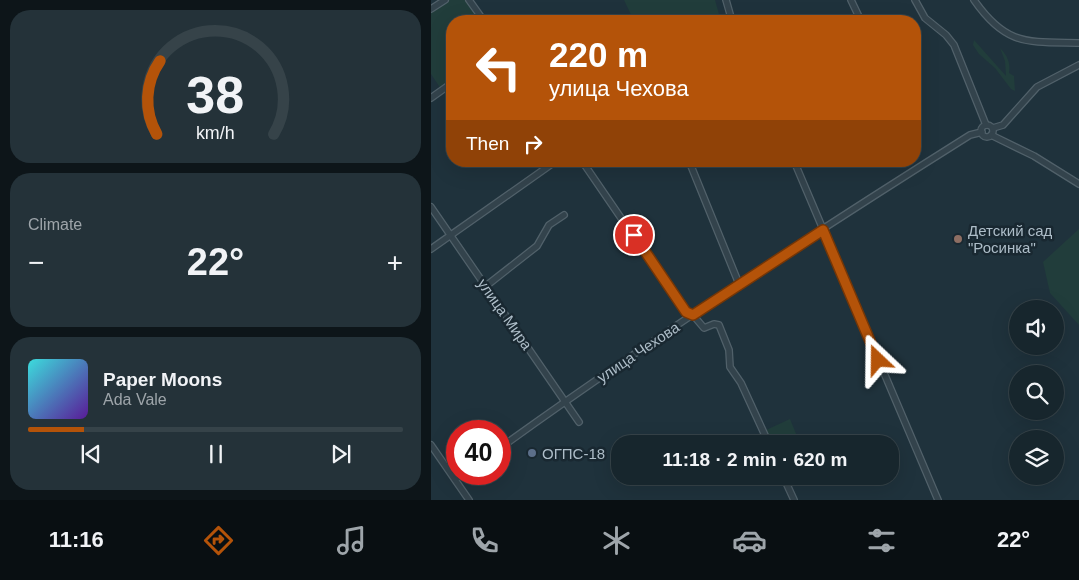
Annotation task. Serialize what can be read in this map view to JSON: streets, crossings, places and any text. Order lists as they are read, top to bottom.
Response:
{
  "streets": {
    "street": ["улица Мира", "улица Чехова"]
  },
  "crossings": [
    ["улица Мира", "улица Чехова"]
  ],
  "places": ["Детский сад \"Росинка\"", "ОГПС-18"],
  "page": {
    "turn": ["220 m", "улица Чехова"],
    "then": "Then",
    "tile": "Climate",
    "heat": ["−", "22°", "+"],
    "song": ["Paper Moons", "Ada Vale"],
    "limit": "40",
    "trip": "11:18 · 2 min · 620 m",
    "tabs": ["11:16", "22°"],
    "gauge": ["38", "km/h"]
  }
}
